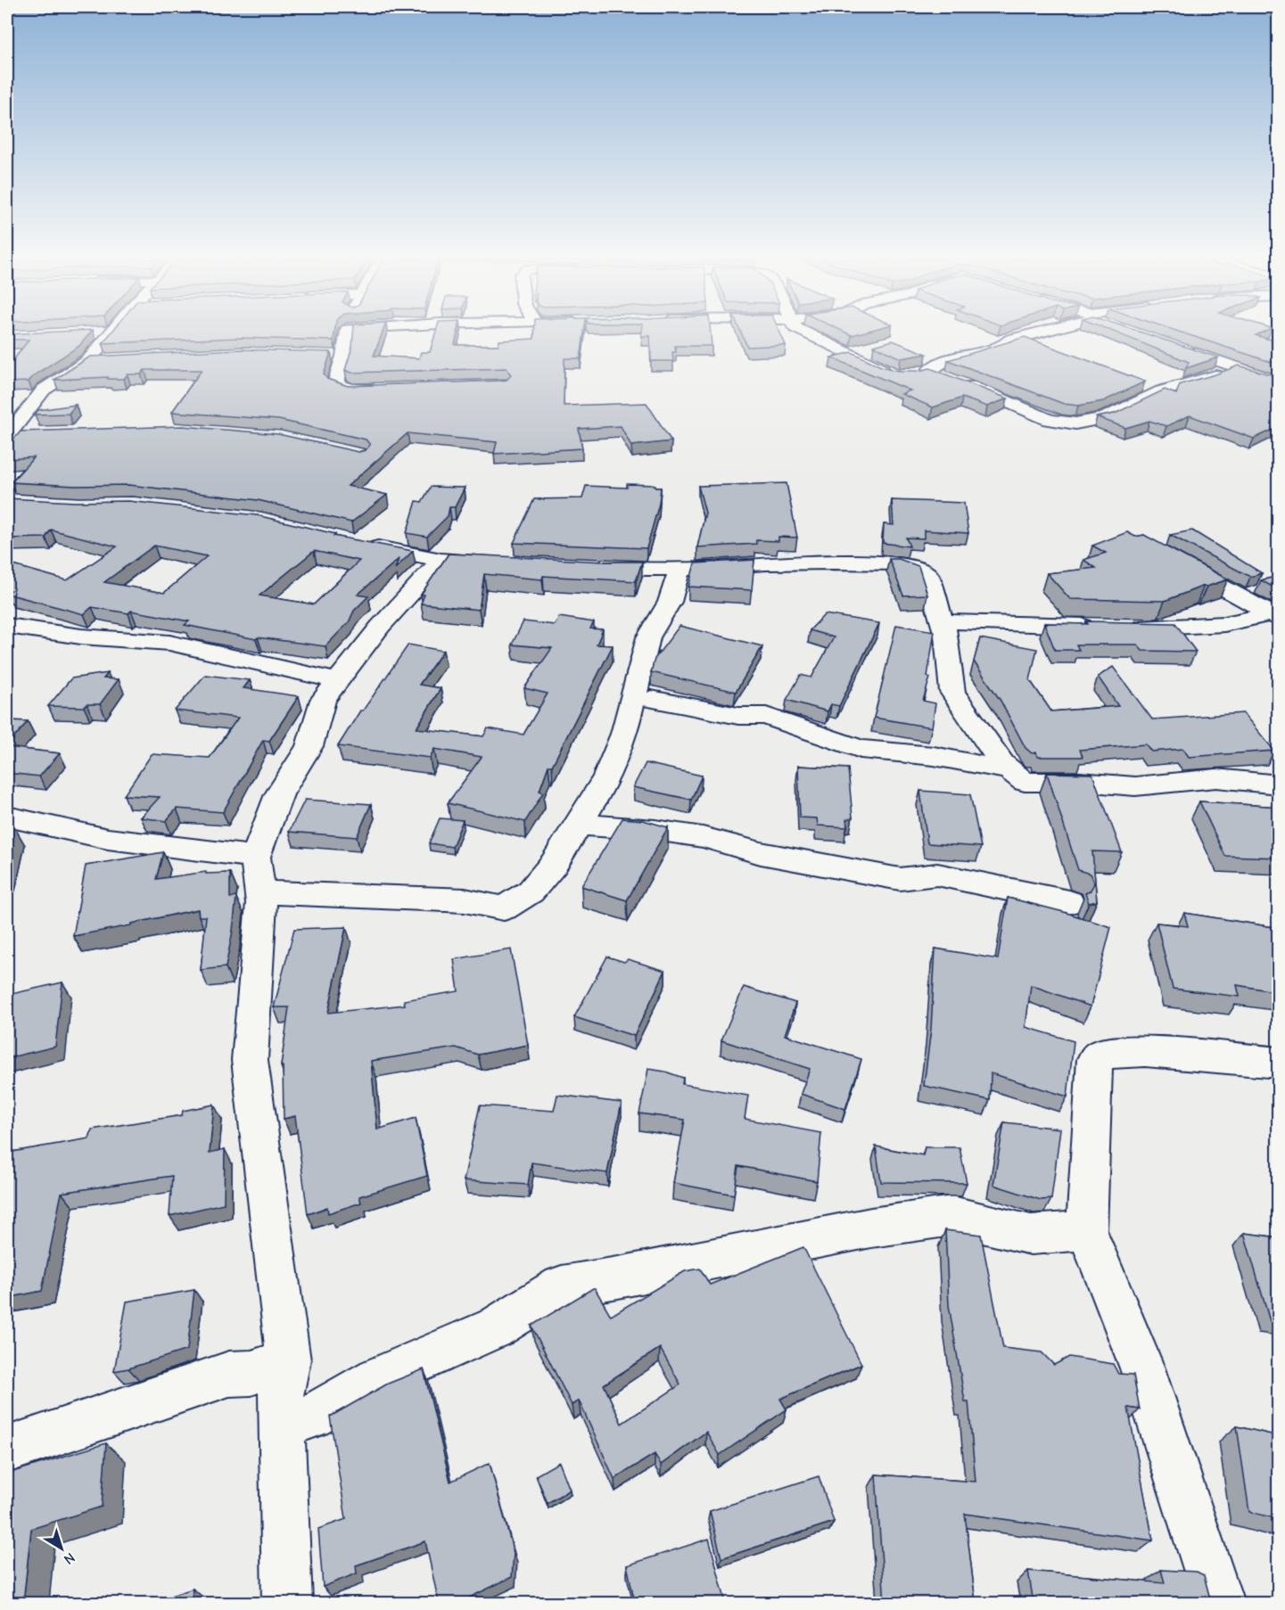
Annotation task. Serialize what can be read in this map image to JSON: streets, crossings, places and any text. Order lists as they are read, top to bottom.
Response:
{
  "north": "bottom right"
}
